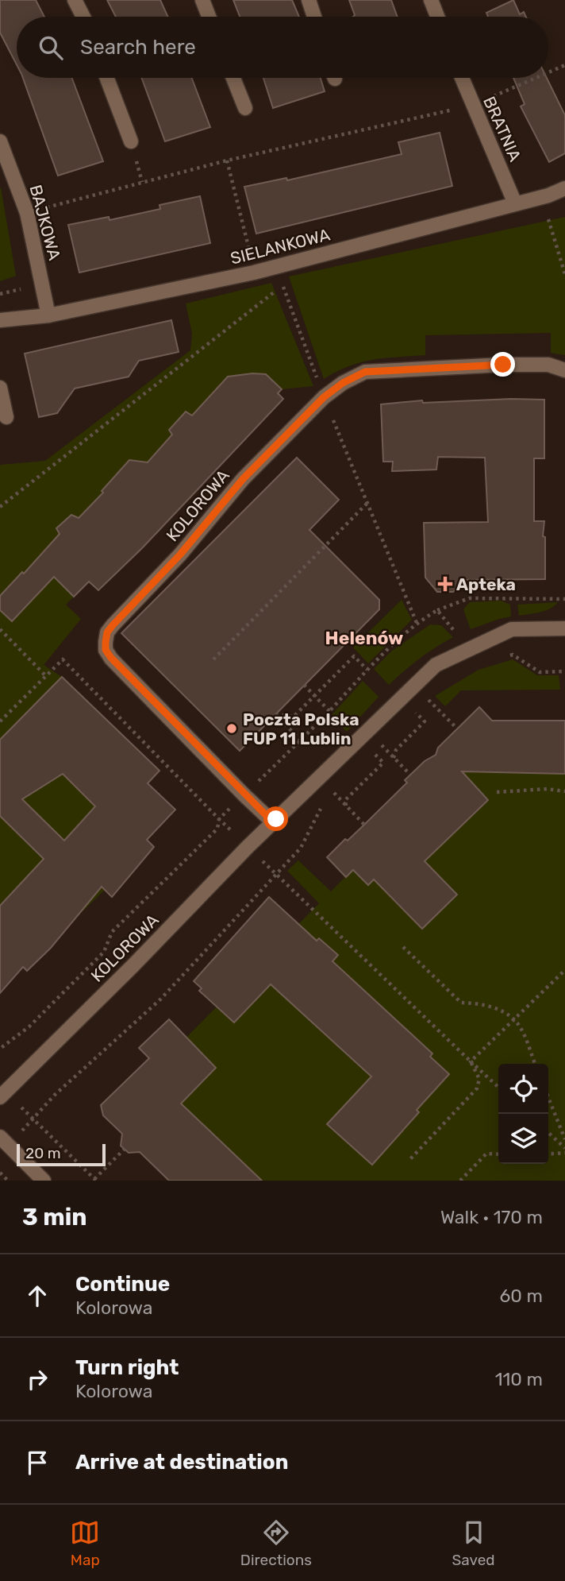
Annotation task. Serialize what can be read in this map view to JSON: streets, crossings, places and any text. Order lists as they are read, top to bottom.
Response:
{
  "streets": {
    "street": [
      "BRATNIA",
      "BAJKOWA",
      "SIELANKOWA",
      "KOLOROWA"
    ]
  },
  "crossings": [
    ["BRATNIA", "SIELANKOWA"],
    ["BAJKOWA", "SIELANKOWA"]
  ],
  "districts": ["Helenów"],
  "places": {
    "health": ["Apteka"],
    "other": ["Poczta Polska FUP 11 Lublin"]
  },
  "scale_bar": "20 m",
  "page": {
    "search": "Search here",
    "scale": "20 m",
    "heading": ["3 min", "Walk · 170 m"],
    "list": [
      ["Continue", "Kolorowa", "60 m"],
      ["Turn right", "Kolorowa", "110 m"],
      "Arrive at destination"
    ],
    "nav": ["Map", "Directions", "Saved"]
  }
}
